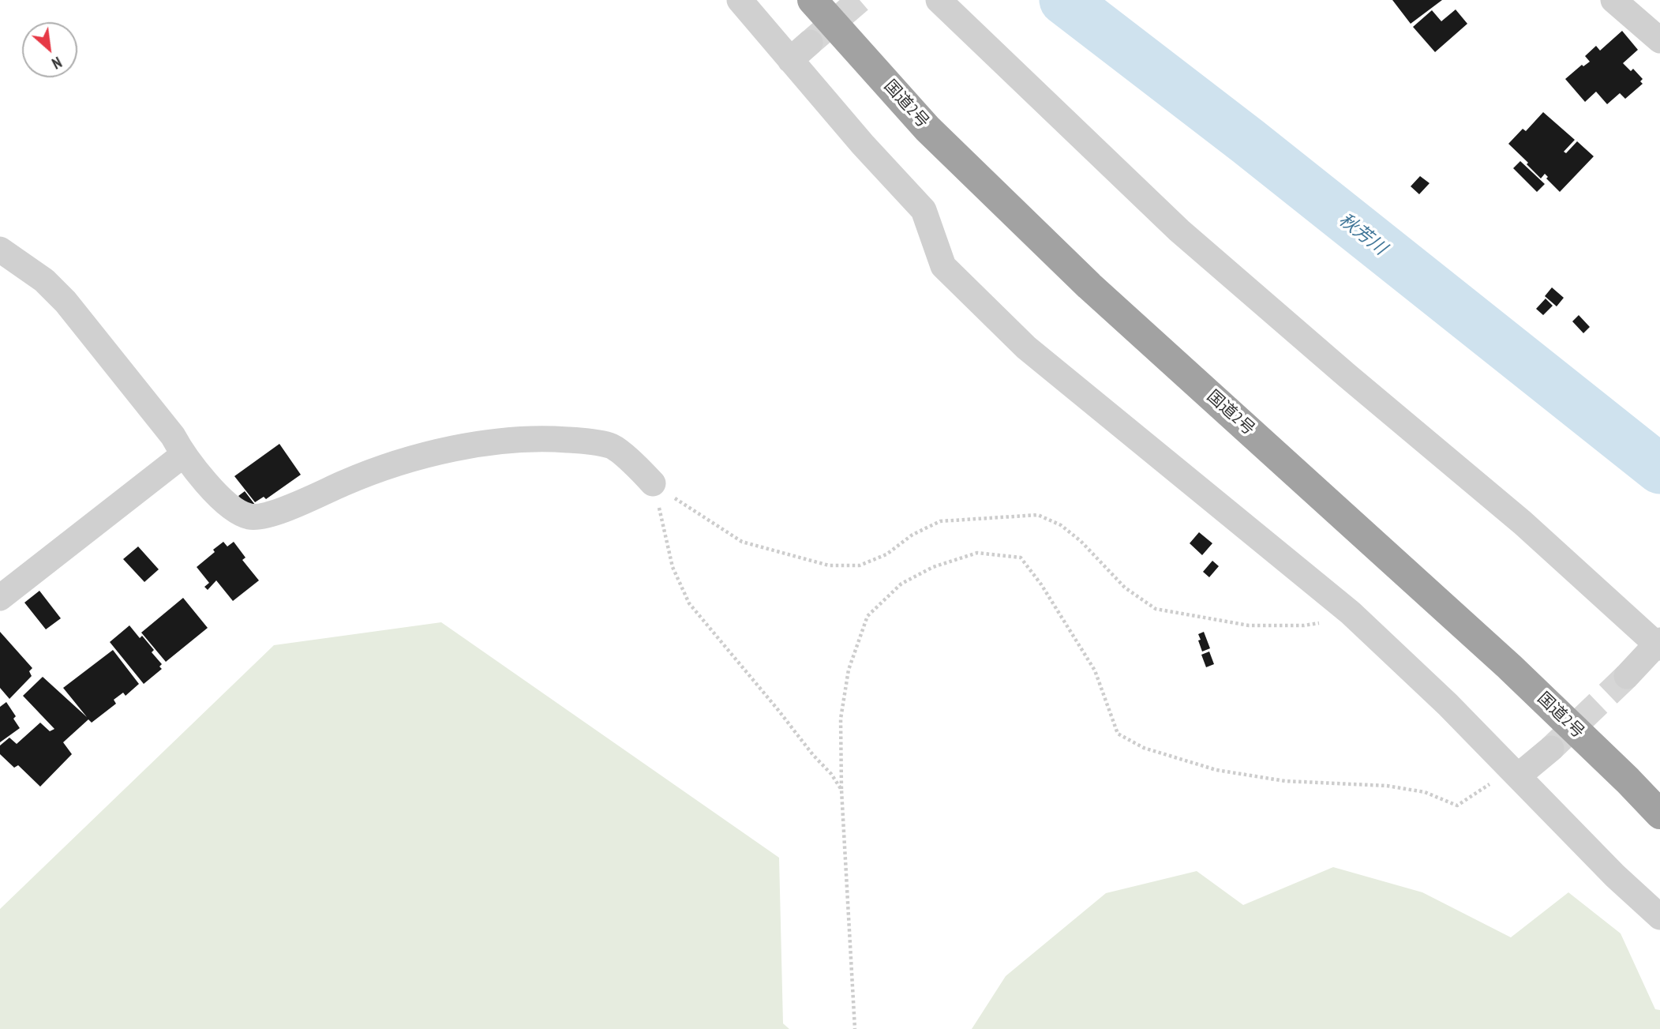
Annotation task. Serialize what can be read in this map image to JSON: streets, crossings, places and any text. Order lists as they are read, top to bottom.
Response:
{
  "streets": {
    "highway": ["国道2号"]
  },
  "water": ["秋芳川"],
  "north": "bottom right"
}
